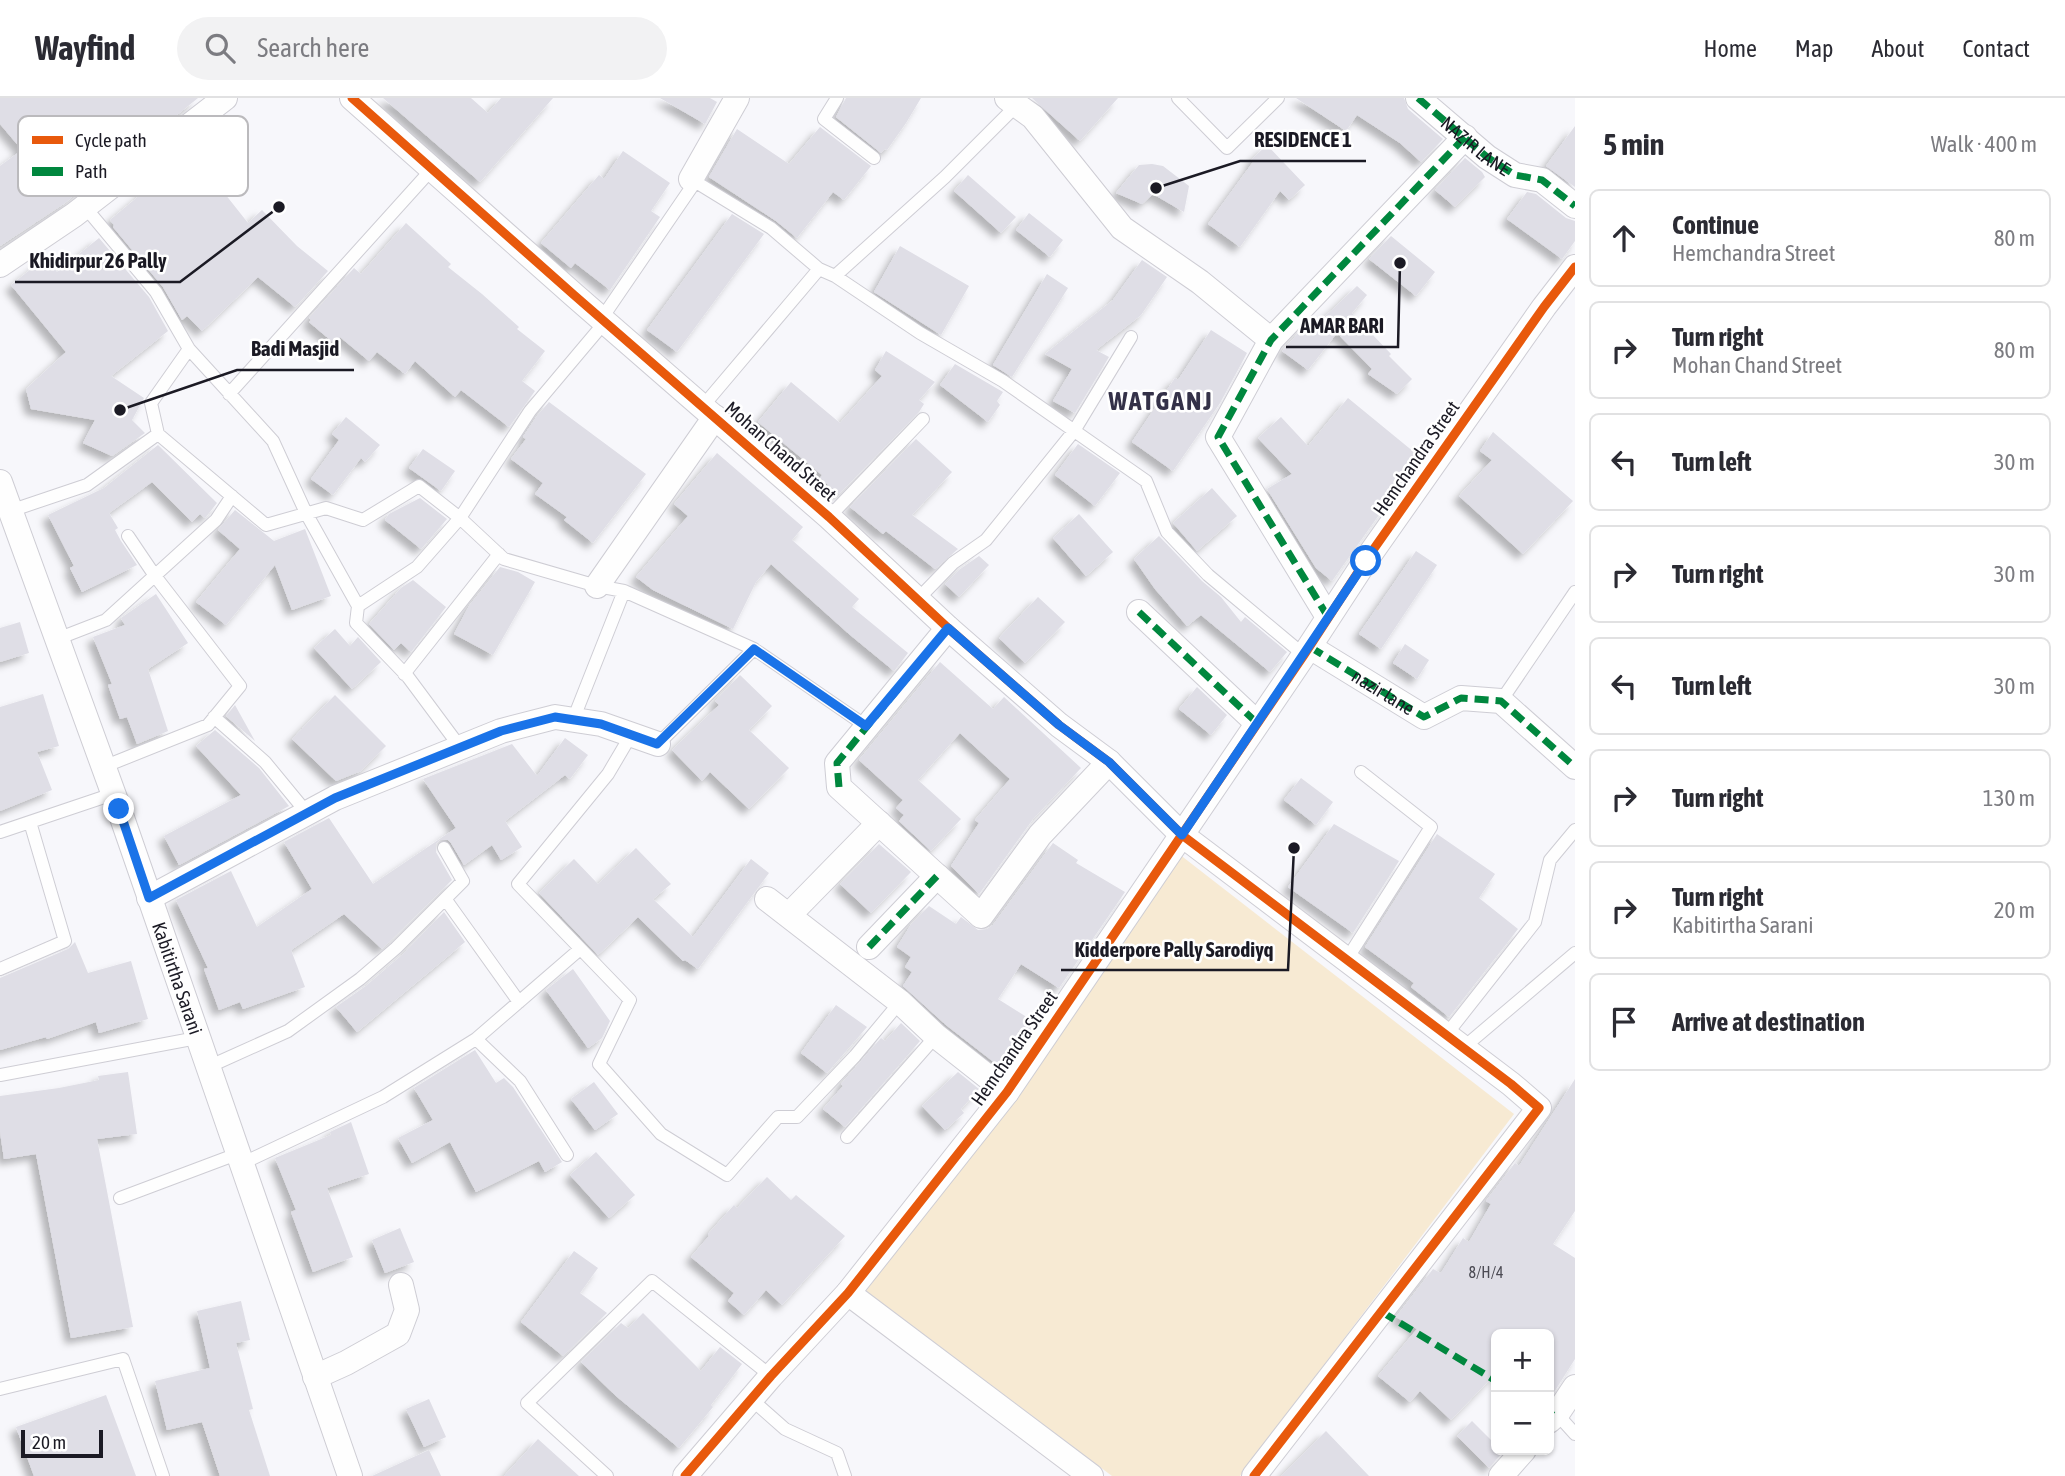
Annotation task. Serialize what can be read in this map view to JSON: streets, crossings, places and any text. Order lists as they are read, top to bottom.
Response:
{
  "streets": {
    "street": [
      "NAZIR LANE",
      "Mohan Chand Street",
      "Hemchandra Street",
      "nazir lane",
      "Kabitirtha Sarani"
    ]
  },
  "crossings": [
    ["Mohan Chand Street", "Hemchandra Street"],
    ["Hemchandra Street", "nazir lane"]
  ],
  "districts": ["WATGANJ"],
  "places": [
    "RESIDENCE 1",
    "Khidirpur 26 Pally",
    "AMAR BARI",
    "Badi Masjid",
    "Kidderpore Pally Sarodiyq"
  ],
  "house_numbers": ["8/H/4"],
  "legend": ["Cycle path", "Path"],
  "scale_bar": "20 m",
  "page": {
    "header": "Wayfind",
    "search": "Search here",
    "nav": [
      "Home",
      "Map",
      "About",
      "Contact"
    ],
    "heading": ["5 min", "Walk · 400 m"],
    "list": [
      ["Continue", "Hemchandra Street", "80 m"],
      ["Turn right", "Mohan Chand Street", "80 m"],
      ["Turn left", "30 m"],
      ["Turn right", "30 m"],
      ["Turn left", "30 m"],
      ["Turn right", "130 m"],
      ["Turn right", "Kabitirtha Sarani", "20 m"],
      "Arrive at destination"
    ],
    "map_buttons": ["+", "−"],
    "scale": "20 m"
  }
}
